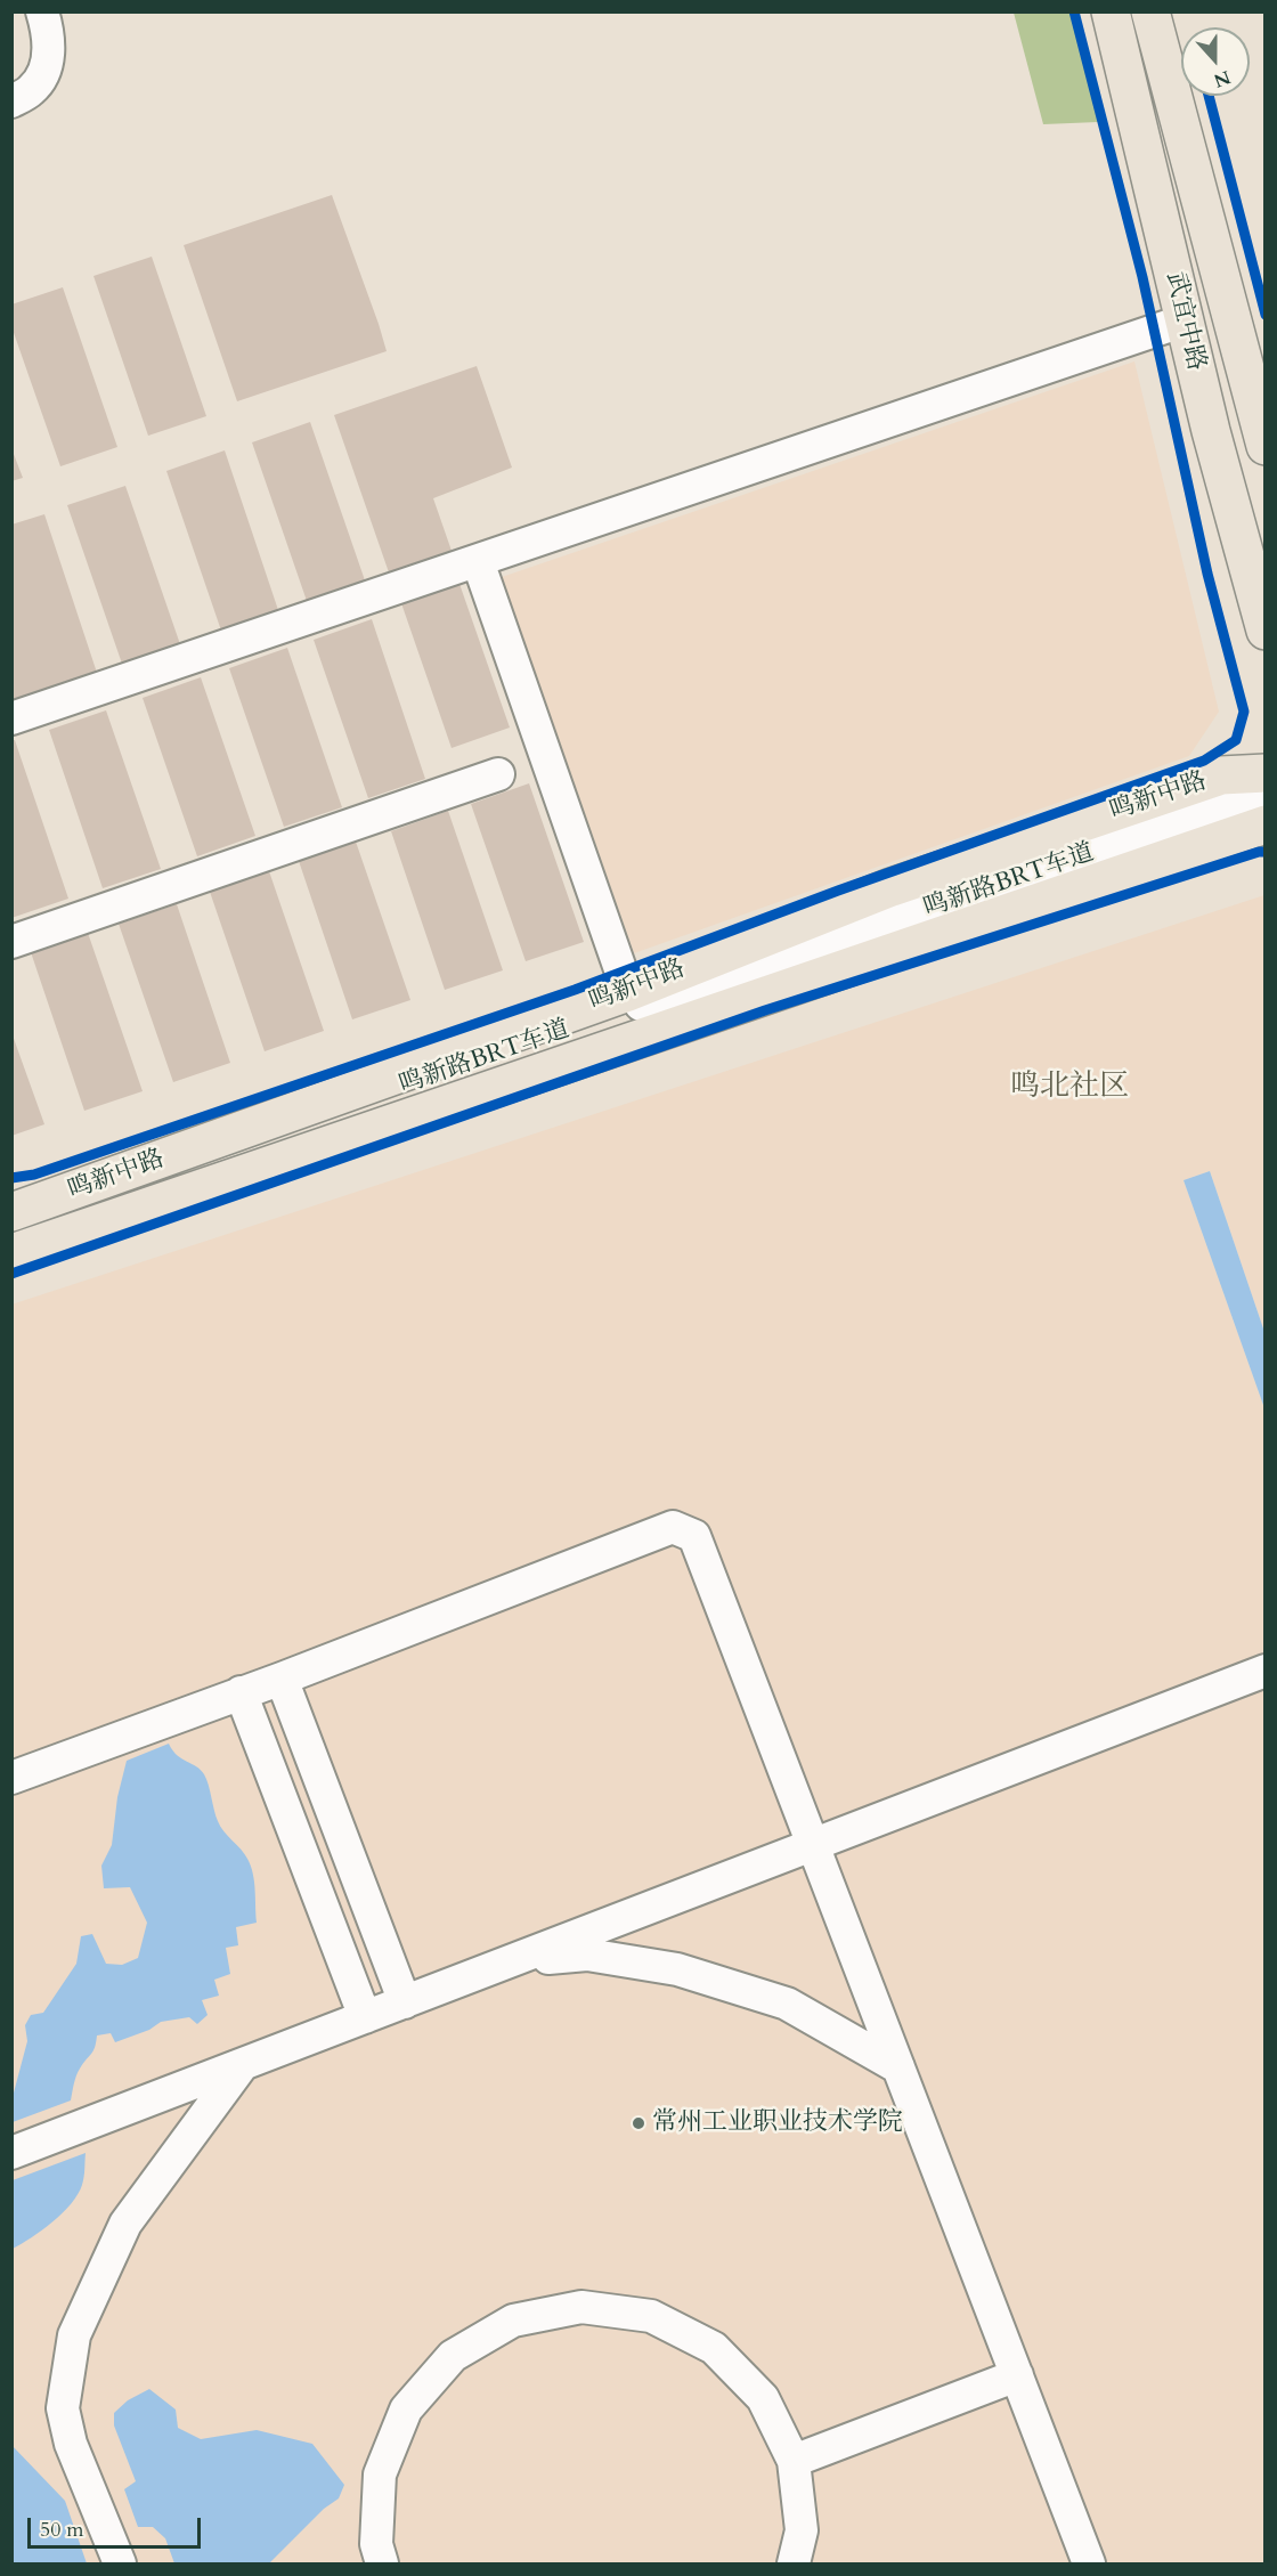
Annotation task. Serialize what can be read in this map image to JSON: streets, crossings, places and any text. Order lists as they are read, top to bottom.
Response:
{
  "streets": {
    "main road": ["武宜中路", "鸣新中路"],
    "street": ["鸣新路BRT车道"]
  },
  "districts": ["鸣北社区"],
  "places": ["常州工业职业技术学院"],
  "scale_bar": "50 m",
  "north": "bottom"
}
